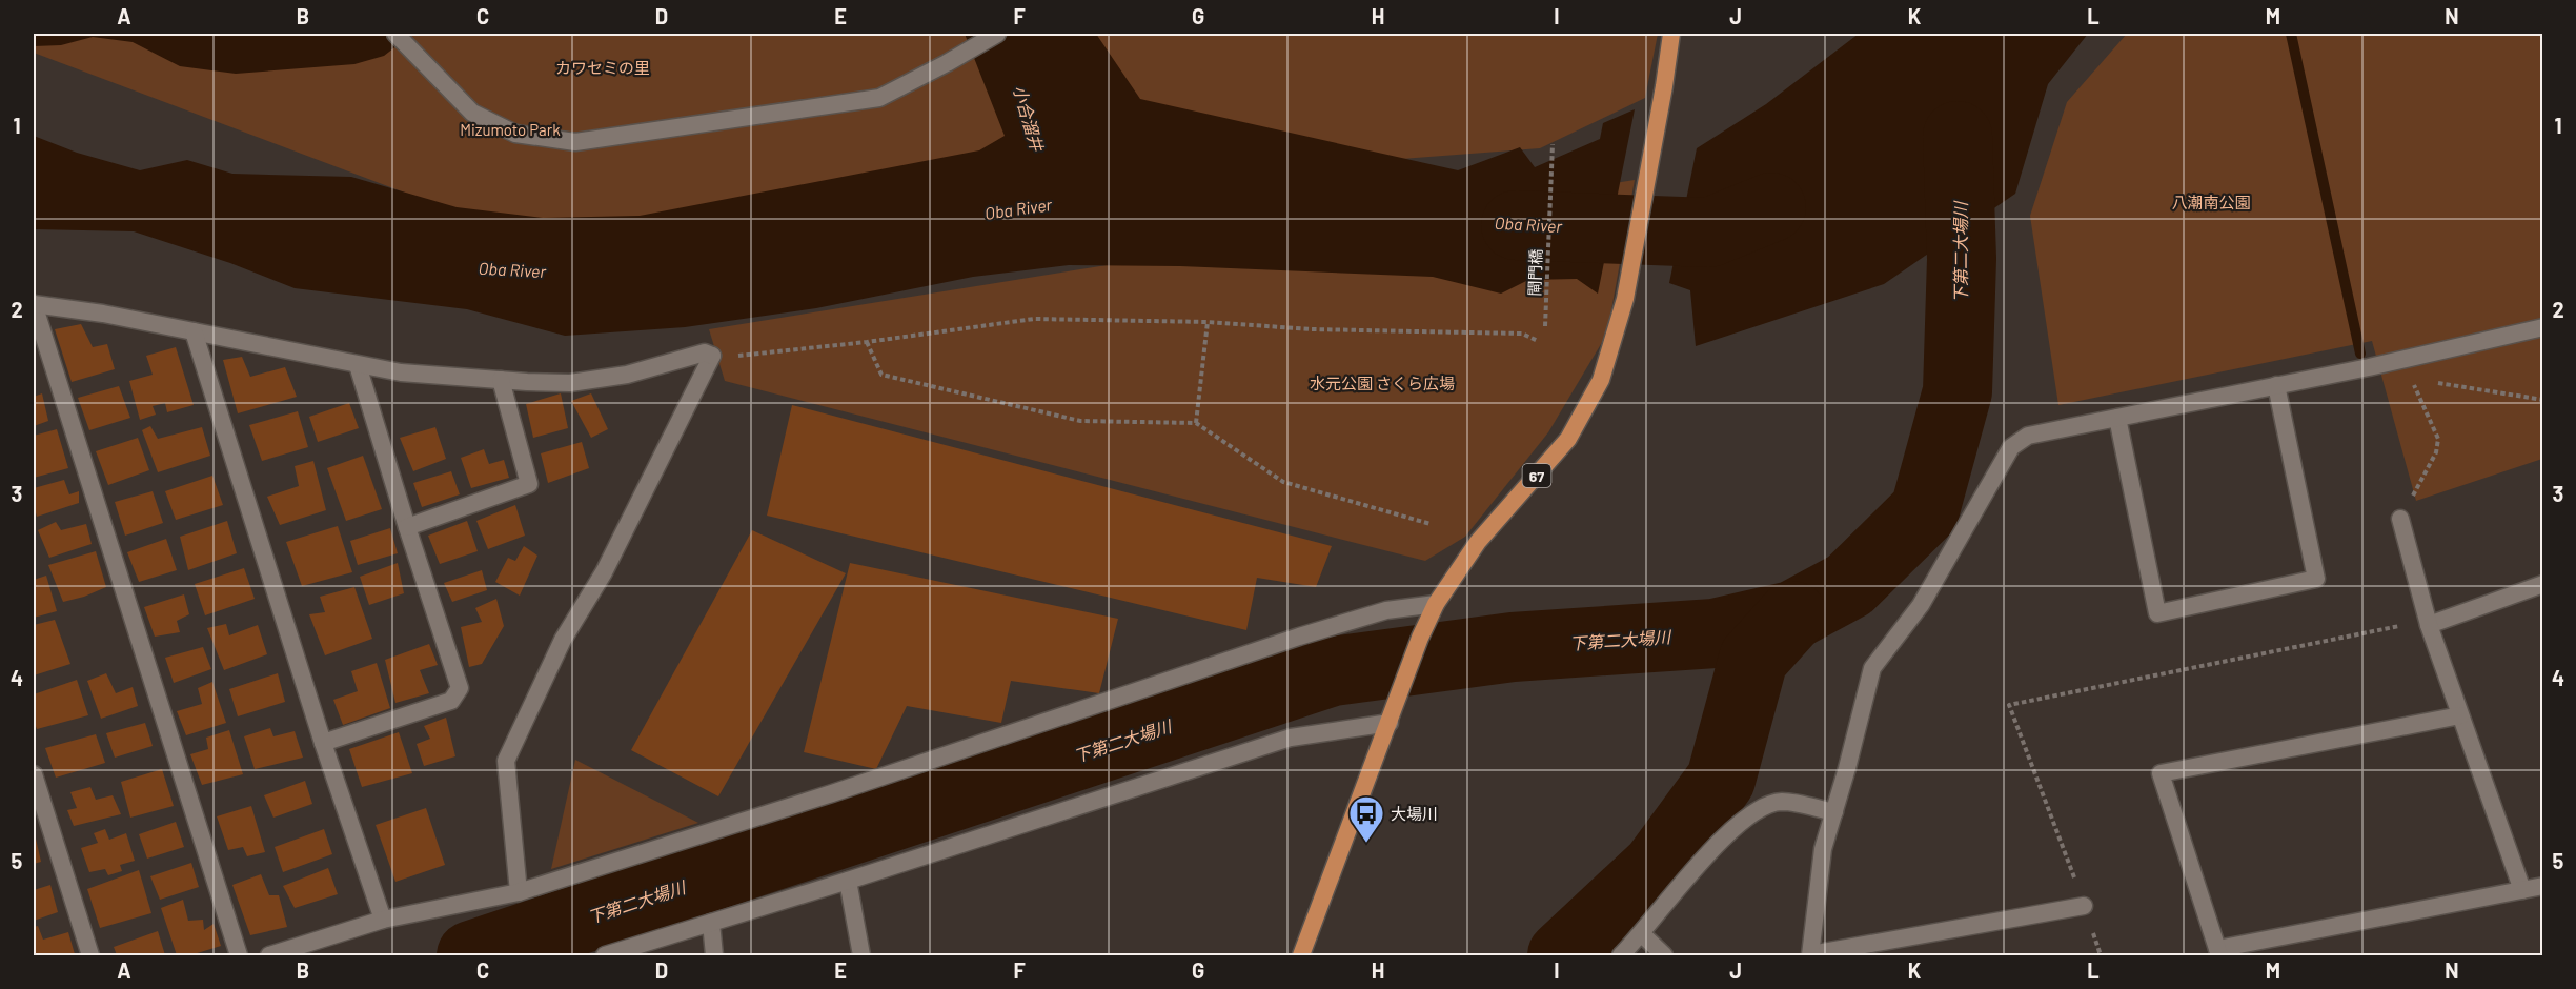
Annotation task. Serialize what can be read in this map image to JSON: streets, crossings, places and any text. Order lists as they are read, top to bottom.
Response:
{
  "streets": {
    "main road": ["67"],
    "path": ["閘門橋"]
  },
  "water": ["小合溜井", "Oba River", "下第二大場川"],
  "parks": [
    "カワセミの里",
    "Mizumoto Park",
    "八潮南公園",
    "水元公園 さくら広場"
  ],
  "places": {
    "bus stop": ["大場川"]
  },
  "grid": {
    "columns": [
      "A",
      "B",
      "C",
      "D",
      "E",
      "F",
      "G",
      "H",
      "I",
      "J",
      "K",
      "L",
      "M",
      "N"
    ],
    "rows": [
      "1",
      "2",
      "3",
      "4",
      "5"
    ]
  }
}
